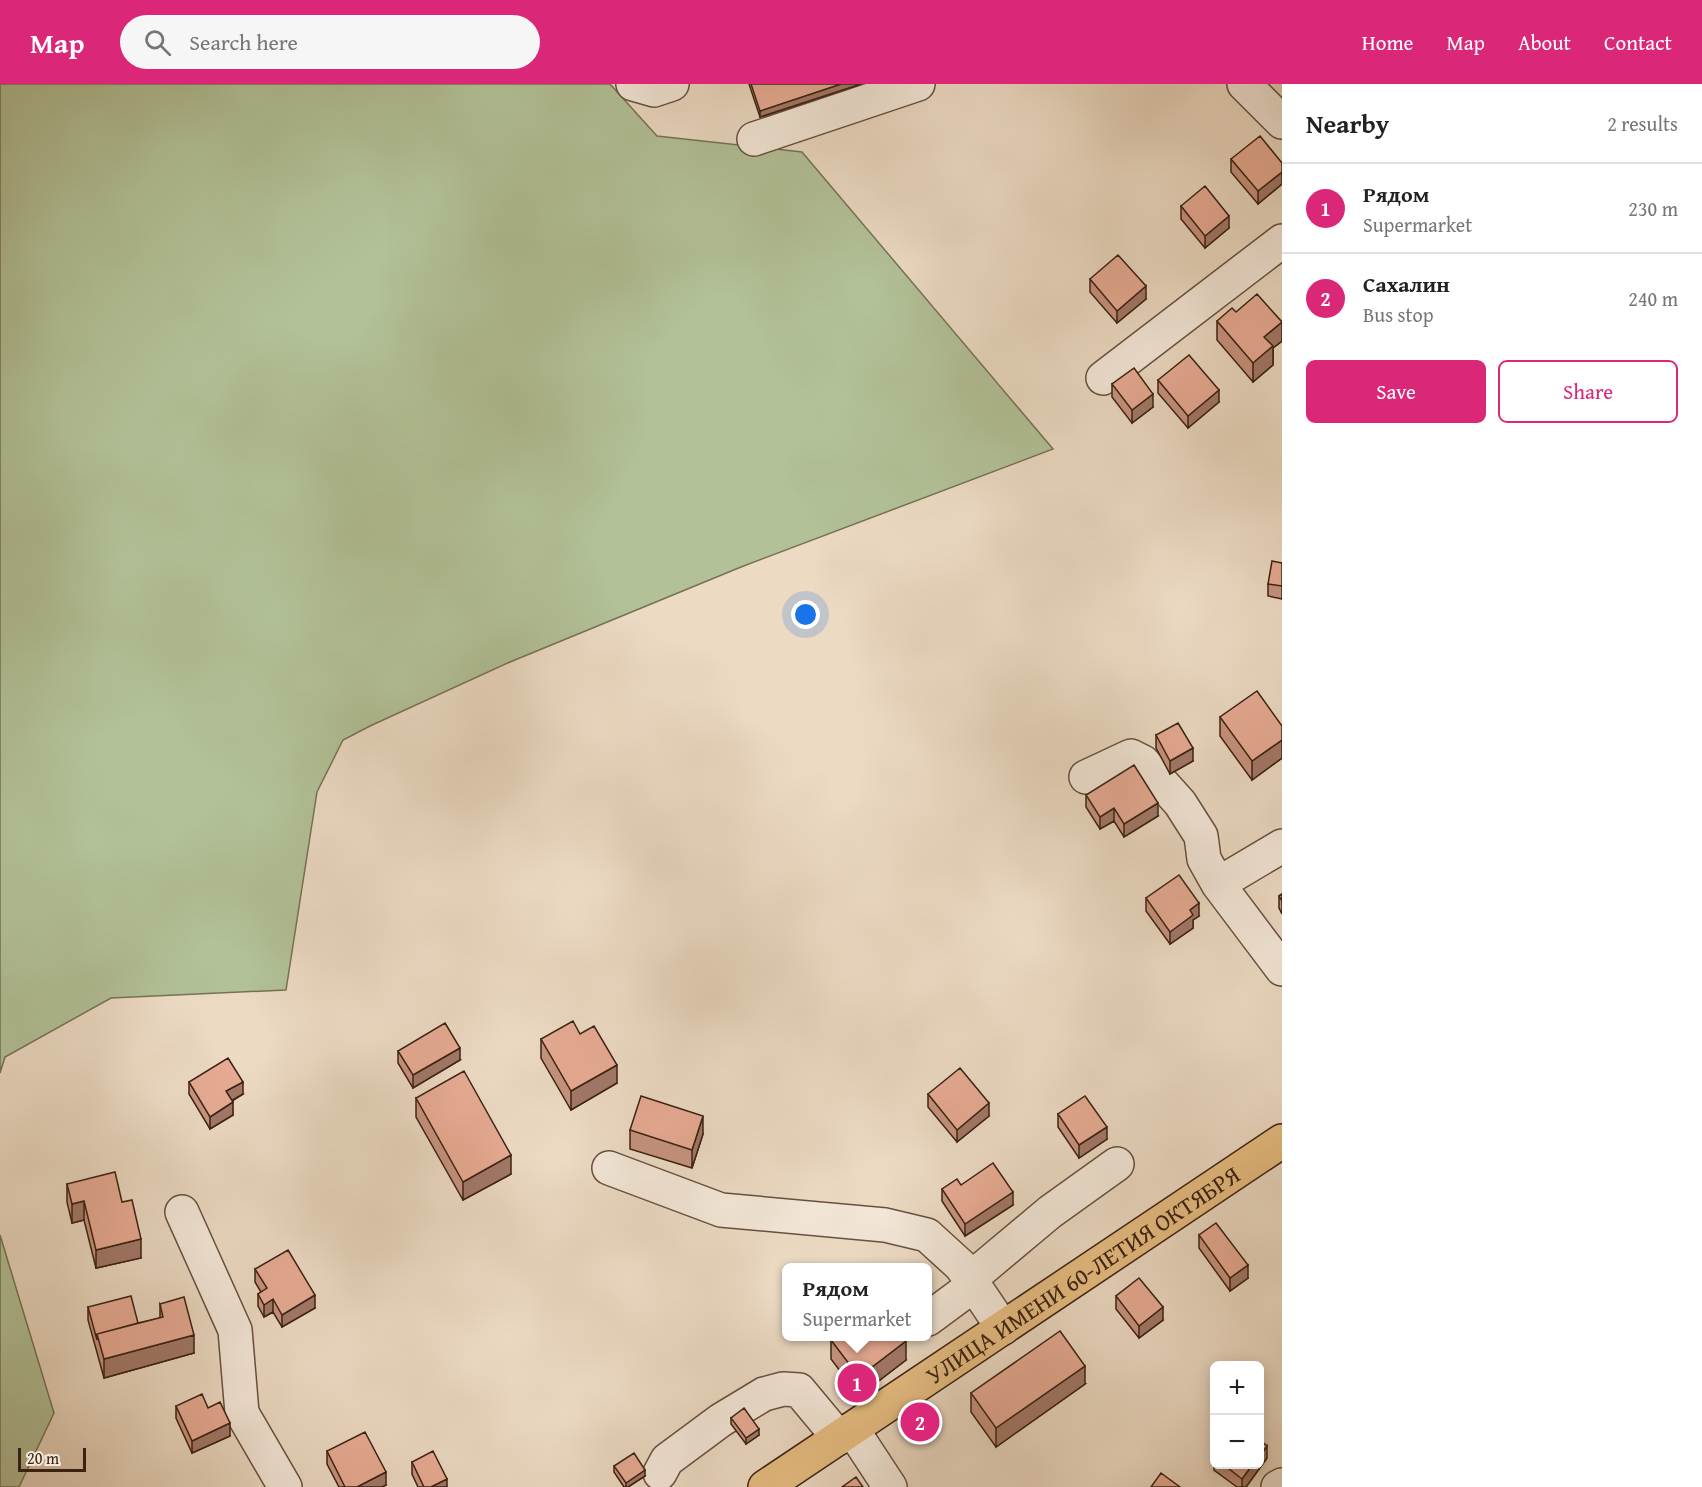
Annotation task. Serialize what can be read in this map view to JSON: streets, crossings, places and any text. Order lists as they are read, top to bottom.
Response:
{
  "streets": {
    "main road": ["УЛИЦА ИМЕНИ 60-ЛЕТИЯ ОКТЯБРЯ"]
  },
  "scale_bar": "20 m",
  "page": {
    "header": "Map",
    "search": "Search here",
    "nav": [
      "Home",
      "Map",
      "About",
      "Contact"
    ],
    "heading": ["Nearby", "2 results"],
    "list": [
      {
        "mark": "1",
        "name": "Рядом",
        "note": "Supermarket",
        "value": "230 m"
      },
      {
        "mark": "2",
        "name": "Сахалин",
        "note": "Bus stop",
        "value": "240 m"
      }
    ],
    "buttons": ["Save", "Share"],
    "popup": ["Рядом", "Supermarket"],
    "map_buttons": ["+", "−"],
    "pins": ["1", "2"],
    "scale": "20 m"
  }
}
